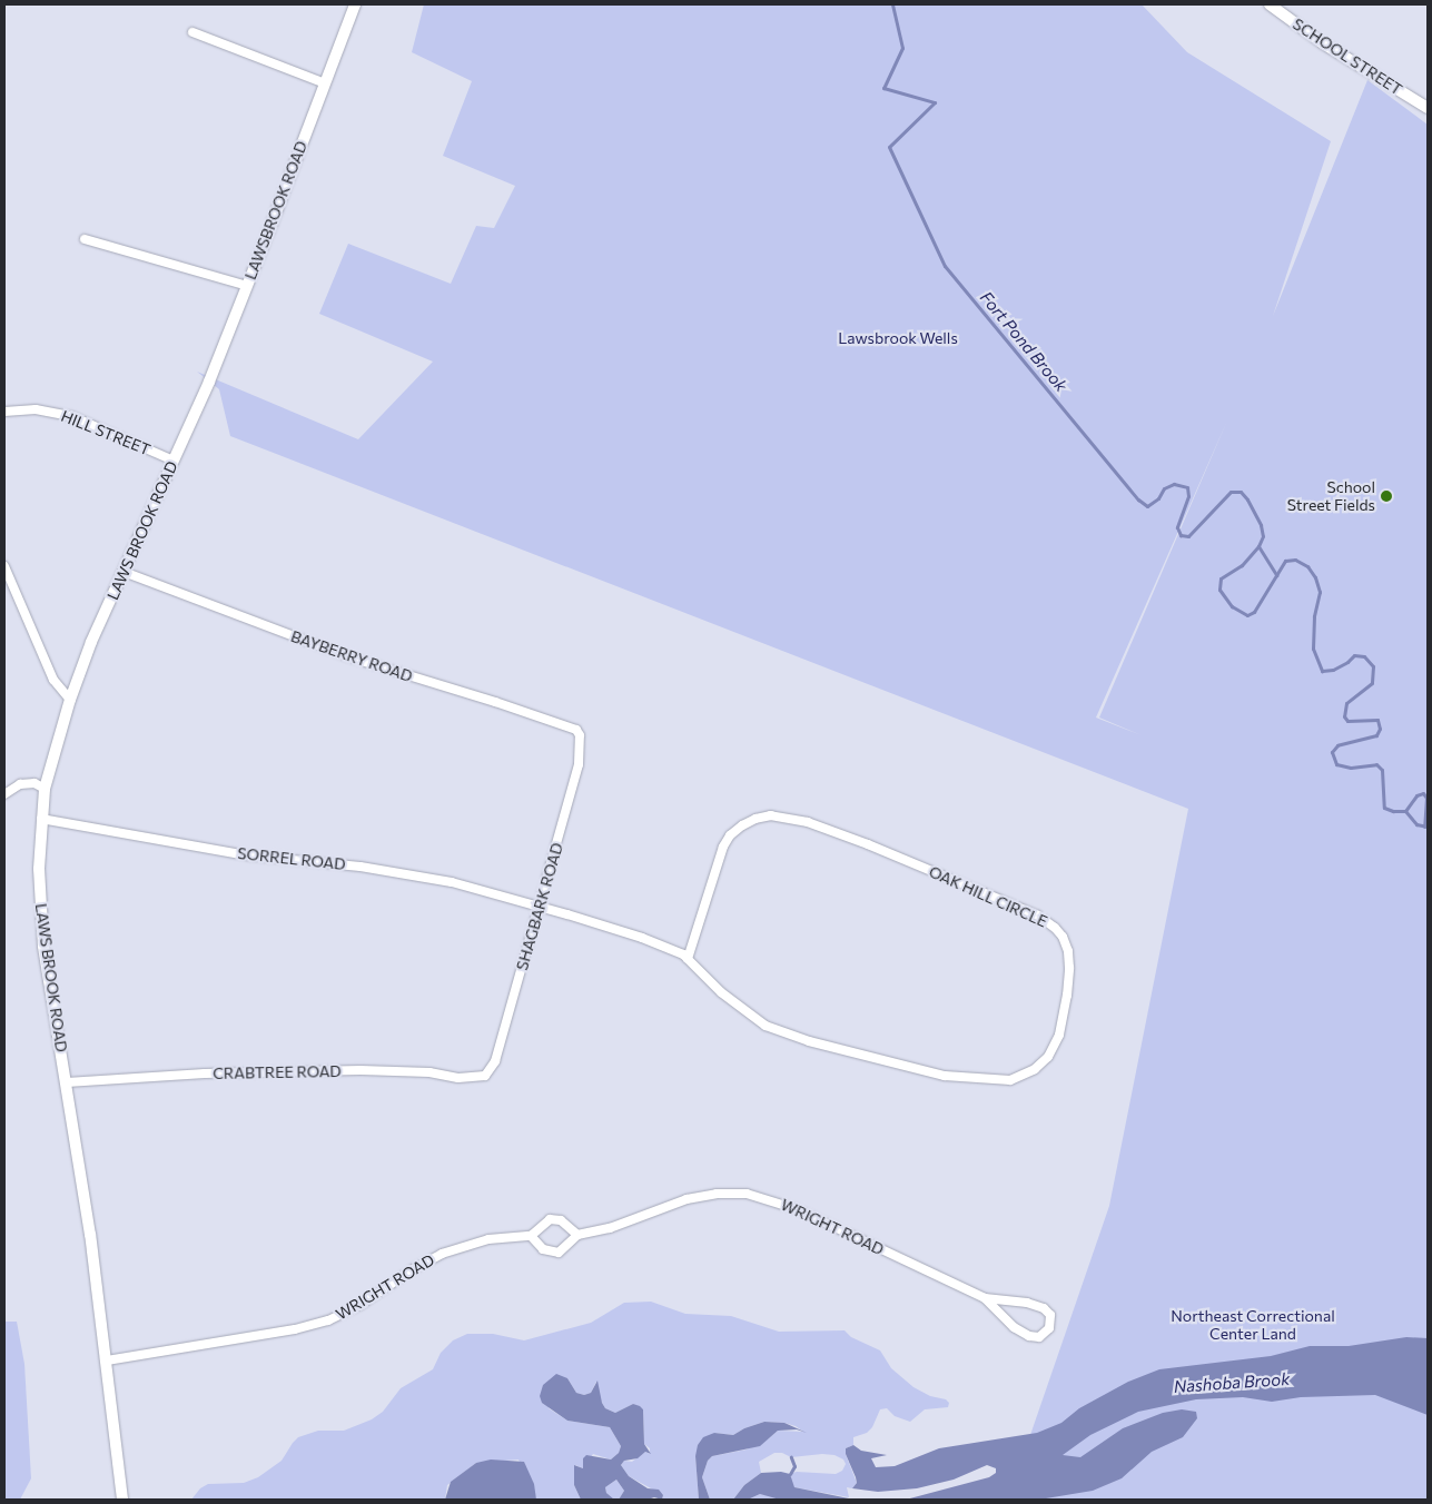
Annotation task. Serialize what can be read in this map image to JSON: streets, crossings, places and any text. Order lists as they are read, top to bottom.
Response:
{
  "streets": {
    "street": [
      "SCHOOL STREET",
      "LAWSBROOK ROAD",
      "HILL STREET",
      "LAWS BROOK ROAD",
      "BAYBERRY ROAD",
      "SORREL ROAD",
      "OAK HILL CIRCLE",
      "SHAGBARK ROAD",
      "CRABTREE ROAD",
      "WRIGHT ROAD"
    ]
  },
  "crossings": [
    ["LAWSBROOK ROAD", "LAWS BROOK ROAD"],
    ["HILL STREET", "LAWS BROOK ROAD"],
    ["LAWS BROOK ROAD", "BAYBERRY ROAD"],
    ["LAWS BROOK ROAD", "SORREL ROAD"],
    ["LAWS BROOK ROAD", "CRABTREE ROAD"],
    ["LAWS BROOK ROAD", "WRIGHT ROAD"],
    ["BAYBERRY ROAD", "SHAGBARK ROAD"],
    ["SORREL ROAD", "OAK HILL CIRCLE"],
    ["SORREL ROAD", "SHAGBARK ROAD"],
    ["OAK HILL CIRCLE", "SHAGBARK ROAD"],
    ["SHAGBARK ROAD", "CRABTREE ROAD"]
  ],
  "water": ["Fort Pond Brook", "Nashoba Brook"],
  "parks": ["Lawsbrook Wells", "Northeast Correctional Center Land"],
  "places": ["School Street Fields"]
}
